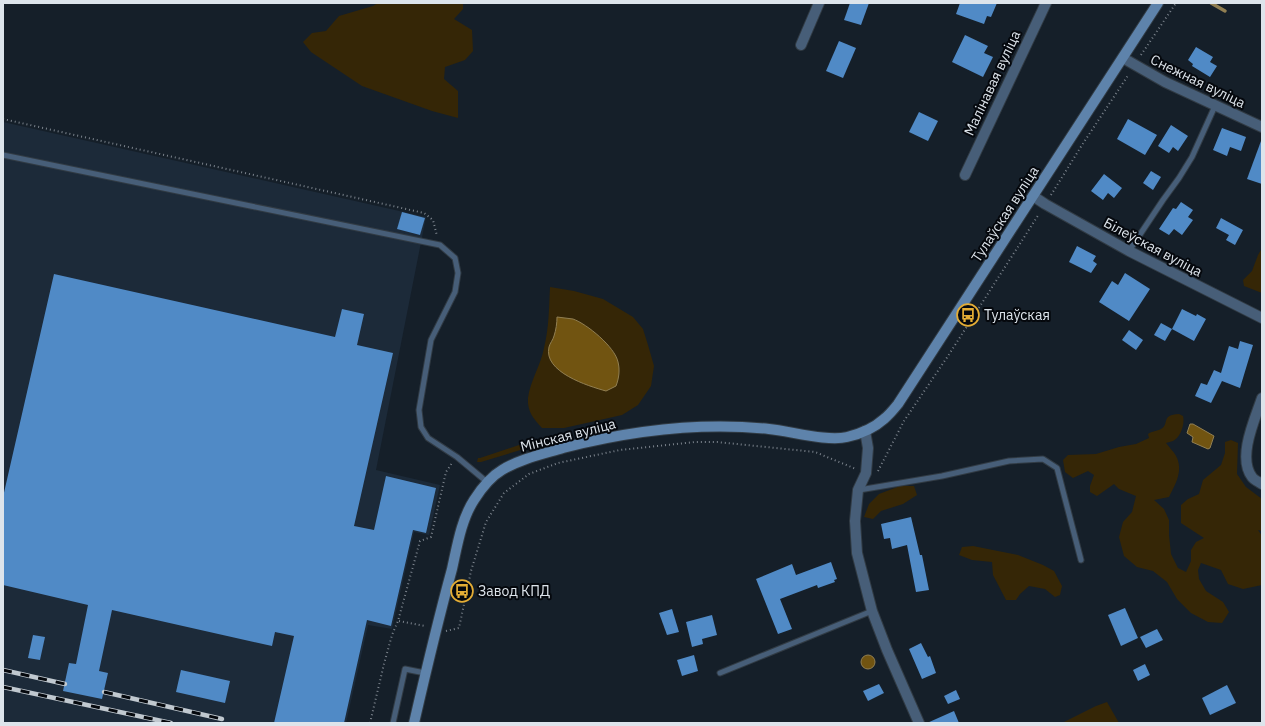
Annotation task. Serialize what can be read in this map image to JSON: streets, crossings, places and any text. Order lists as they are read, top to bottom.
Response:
{
  "streets": {
    "main road": ["Тулаўская вуліца", "Мінская вуліца"],
    "street": ["Снежная вуліца", "Малінавая вуліца", "Білеўская вуліца"]
  },
  "crossings": [
    ["Снежная вуліца", "Тулаўская вуліца"],
    ["Тулаўская вуліца", "Білеўская вуліца"],
    ["Тулаўская вуліца", "Мінская вуліца"]
  ],
  "places": {
    "bus stop": ["Тулаўская", "Завод КПД"]
  }
}
